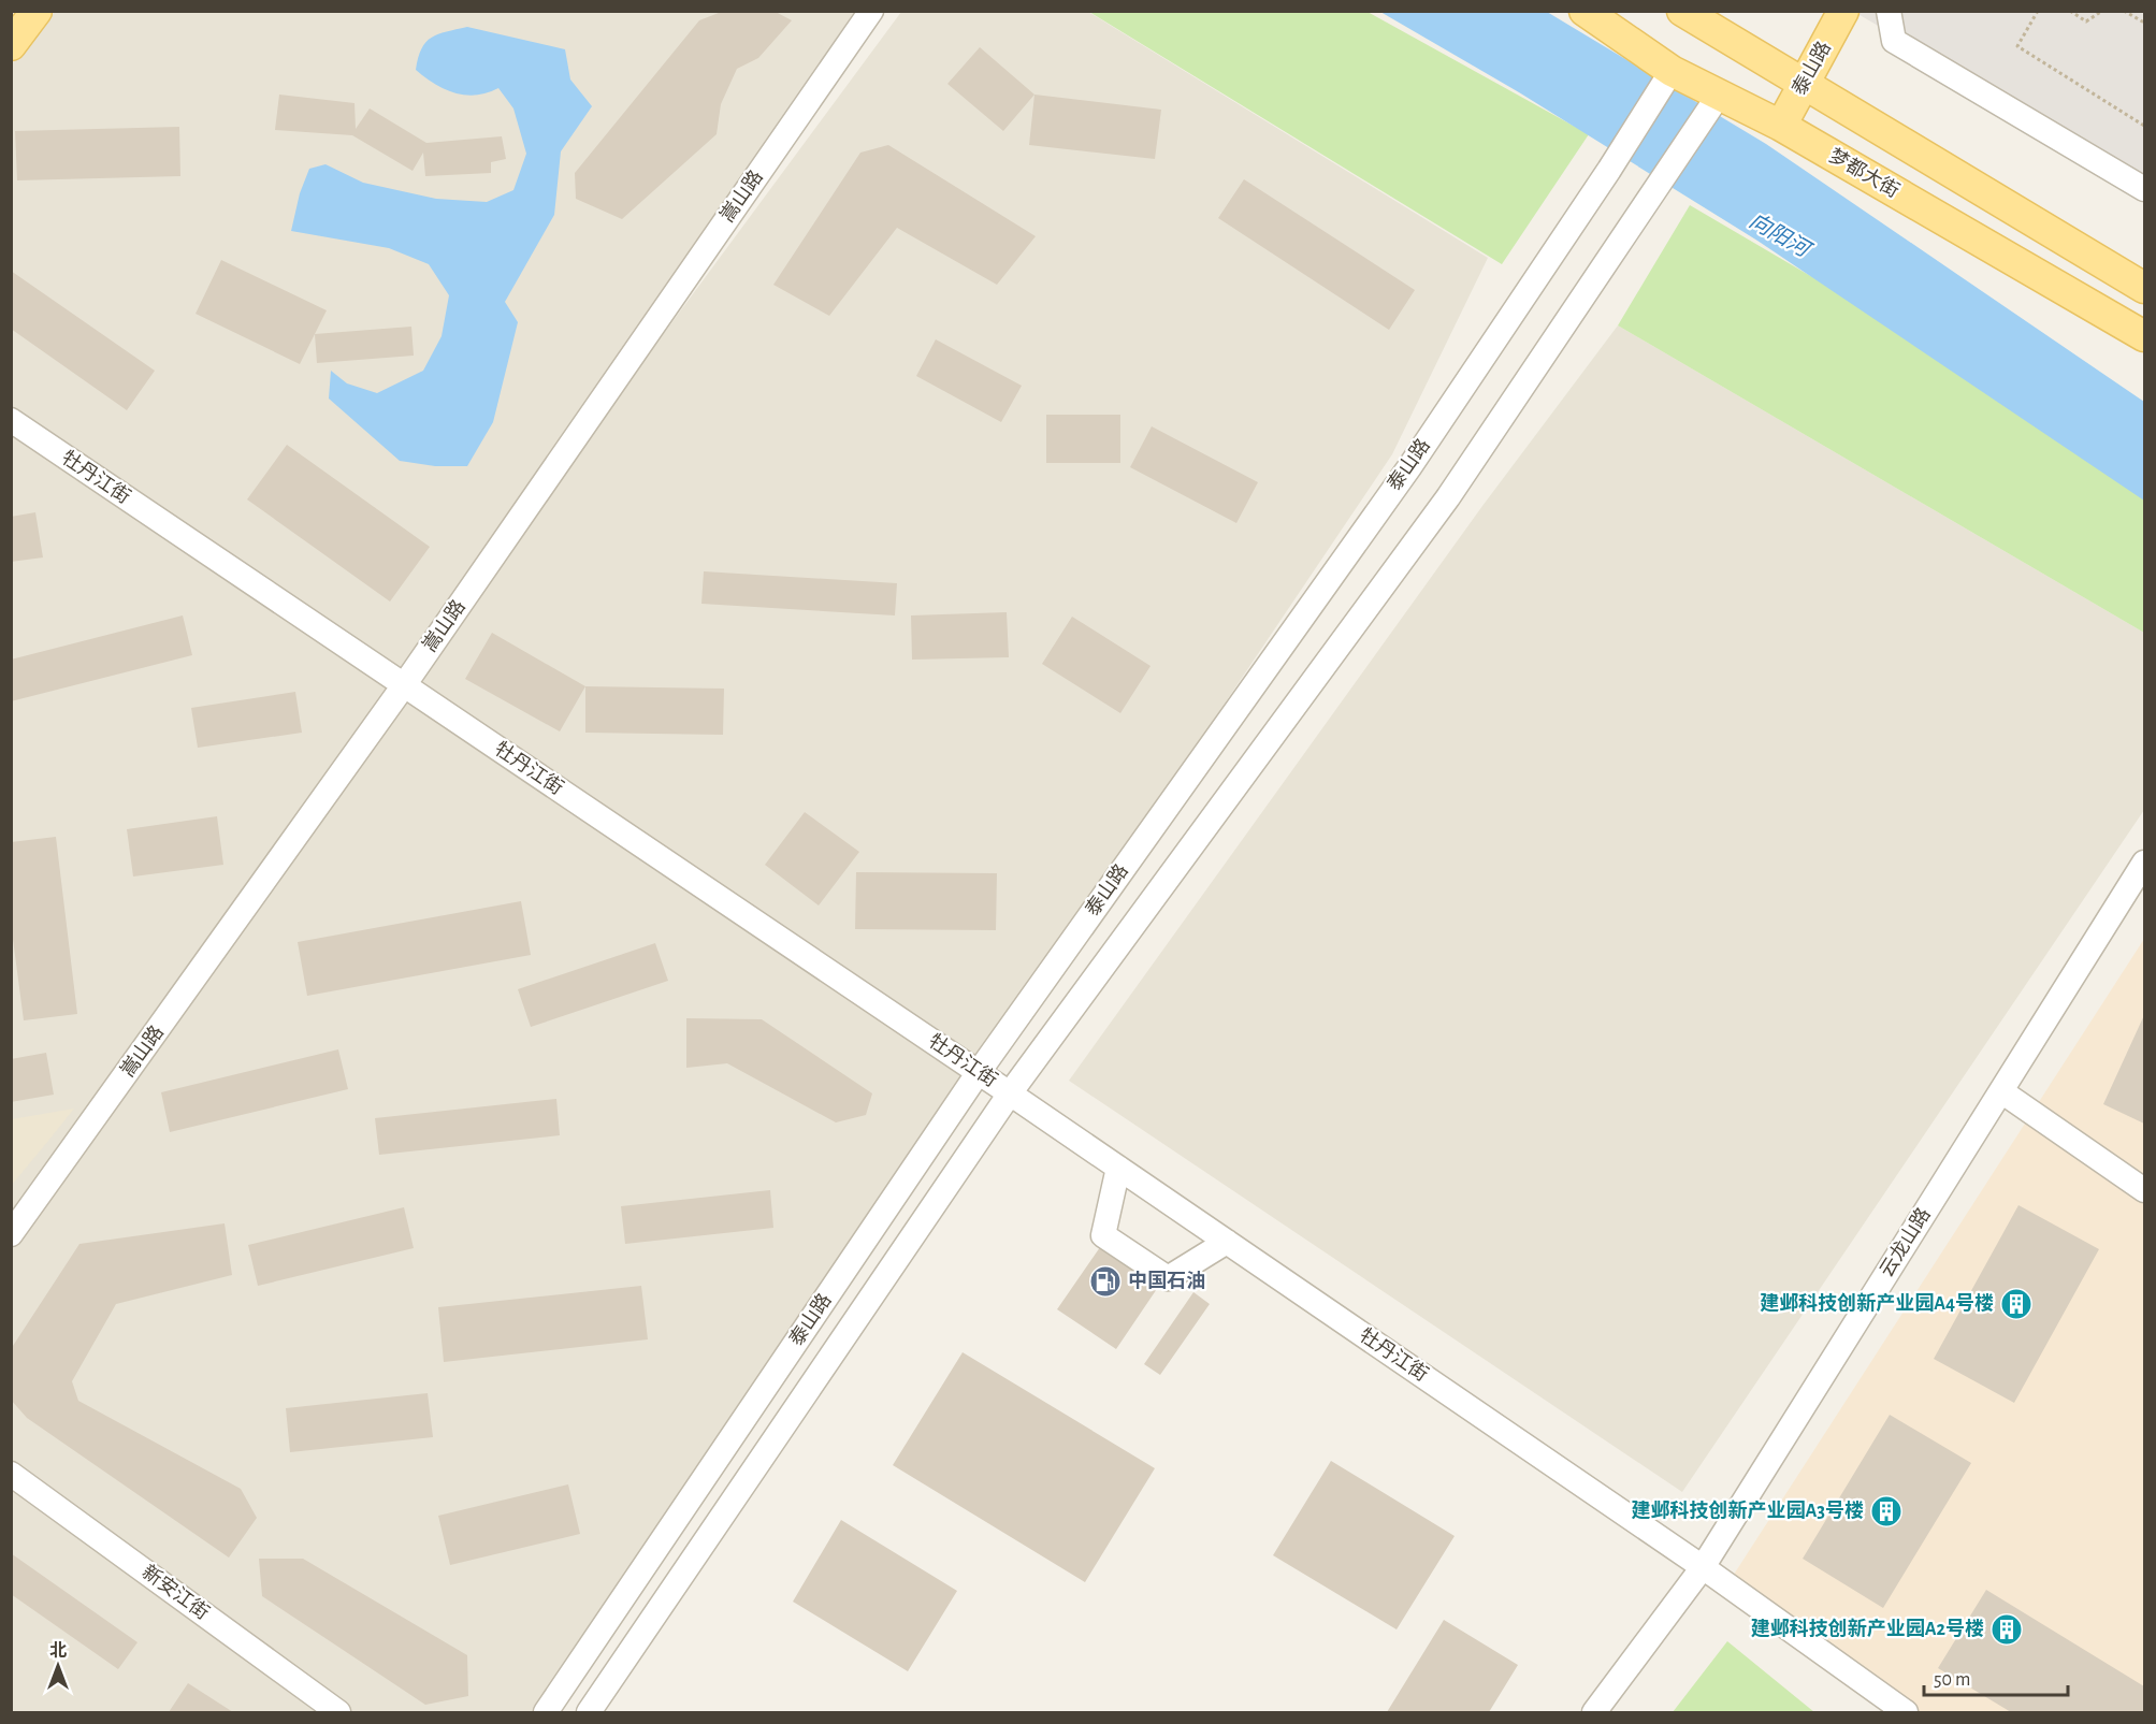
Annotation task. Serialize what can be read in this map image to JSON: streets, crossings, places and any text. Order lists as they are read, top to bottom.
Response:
{
  "streets": {
    "main road": ["泰山路", "梦都大街"],
    "street": [
      "嵩山路",
      "牡丹江街",
      "云龙山路",
      "新安江街"
    ]
  },
  "crossings": [
    ["泰山路", "梦都大街"],
    ["泰山路", "牡丹江街"],
    ["嵩山路", "牡丹江街"],
    ["牡丹江街", "云龙山路"]
  ],
  "water": ["向阳河"],
  "places": {
    "fuel station": ["中国石油"],
    "building": ["建邺科技创新产业园A4号楼", "建邺科技创新产业园A3号楼", "建邺科技创新产业园A2号楼"]
  },
  "scale_bar": "50 m",
  "north": "top"
}
